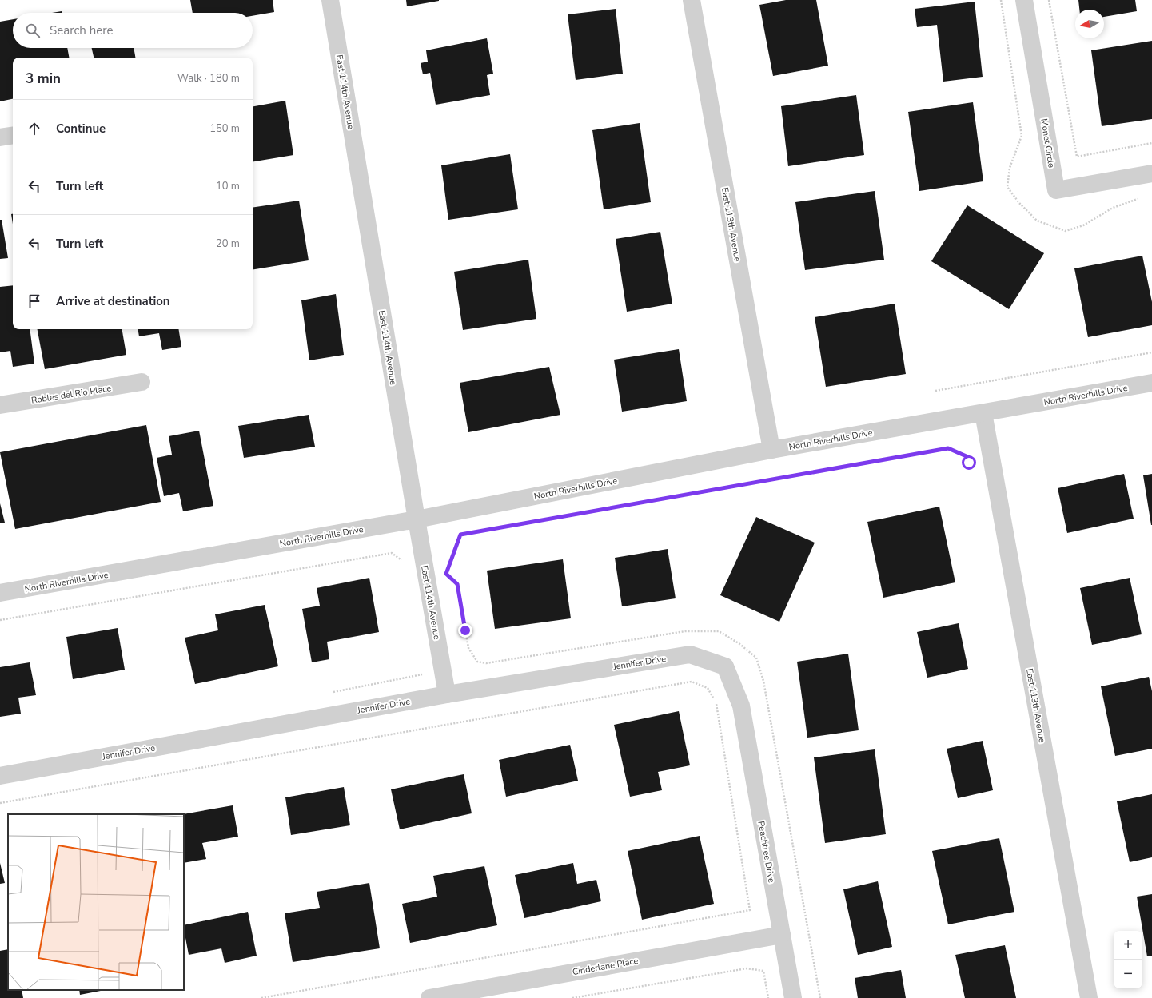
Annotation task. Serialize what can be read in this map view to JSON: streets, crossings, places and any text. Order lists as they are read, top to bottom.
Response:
{
  "streets": {
    "street": [
      "East 114th Avenue",
      "Monet Circle",
      "East 113th Avenue",
      "Robles del Rio Place",
      "North Riverhills Drive",
      "Jennifer Drive",
      "Peachtree Drive",
      "Cinderlane Place"
    ]
  },
  "crossings": [
    ["East 114th Avenue", "North Riverhills Drive"],
    ["East 114th Avenue", "Jennifer Drive"],
    ["East 113th Avenue", "North Riverhills Drive"],
    ["Jennifer Drive", "Peachtree Drive"],
    ["Peachtree Drive", "Cinderlane Place"]
  ],
  "north": "left",
  "page": {
    "search": "Search here",
    "heading": ["3 min", "Walk · 180 m"],
    "list": [
      ["Continue", "150 m"],
      ["Turn left", "10 m"],
      ["Turn left", "20 m"],
      "Arrive at destination"
    ],
    "map_buttons": ["+", "−"]
  }
}
